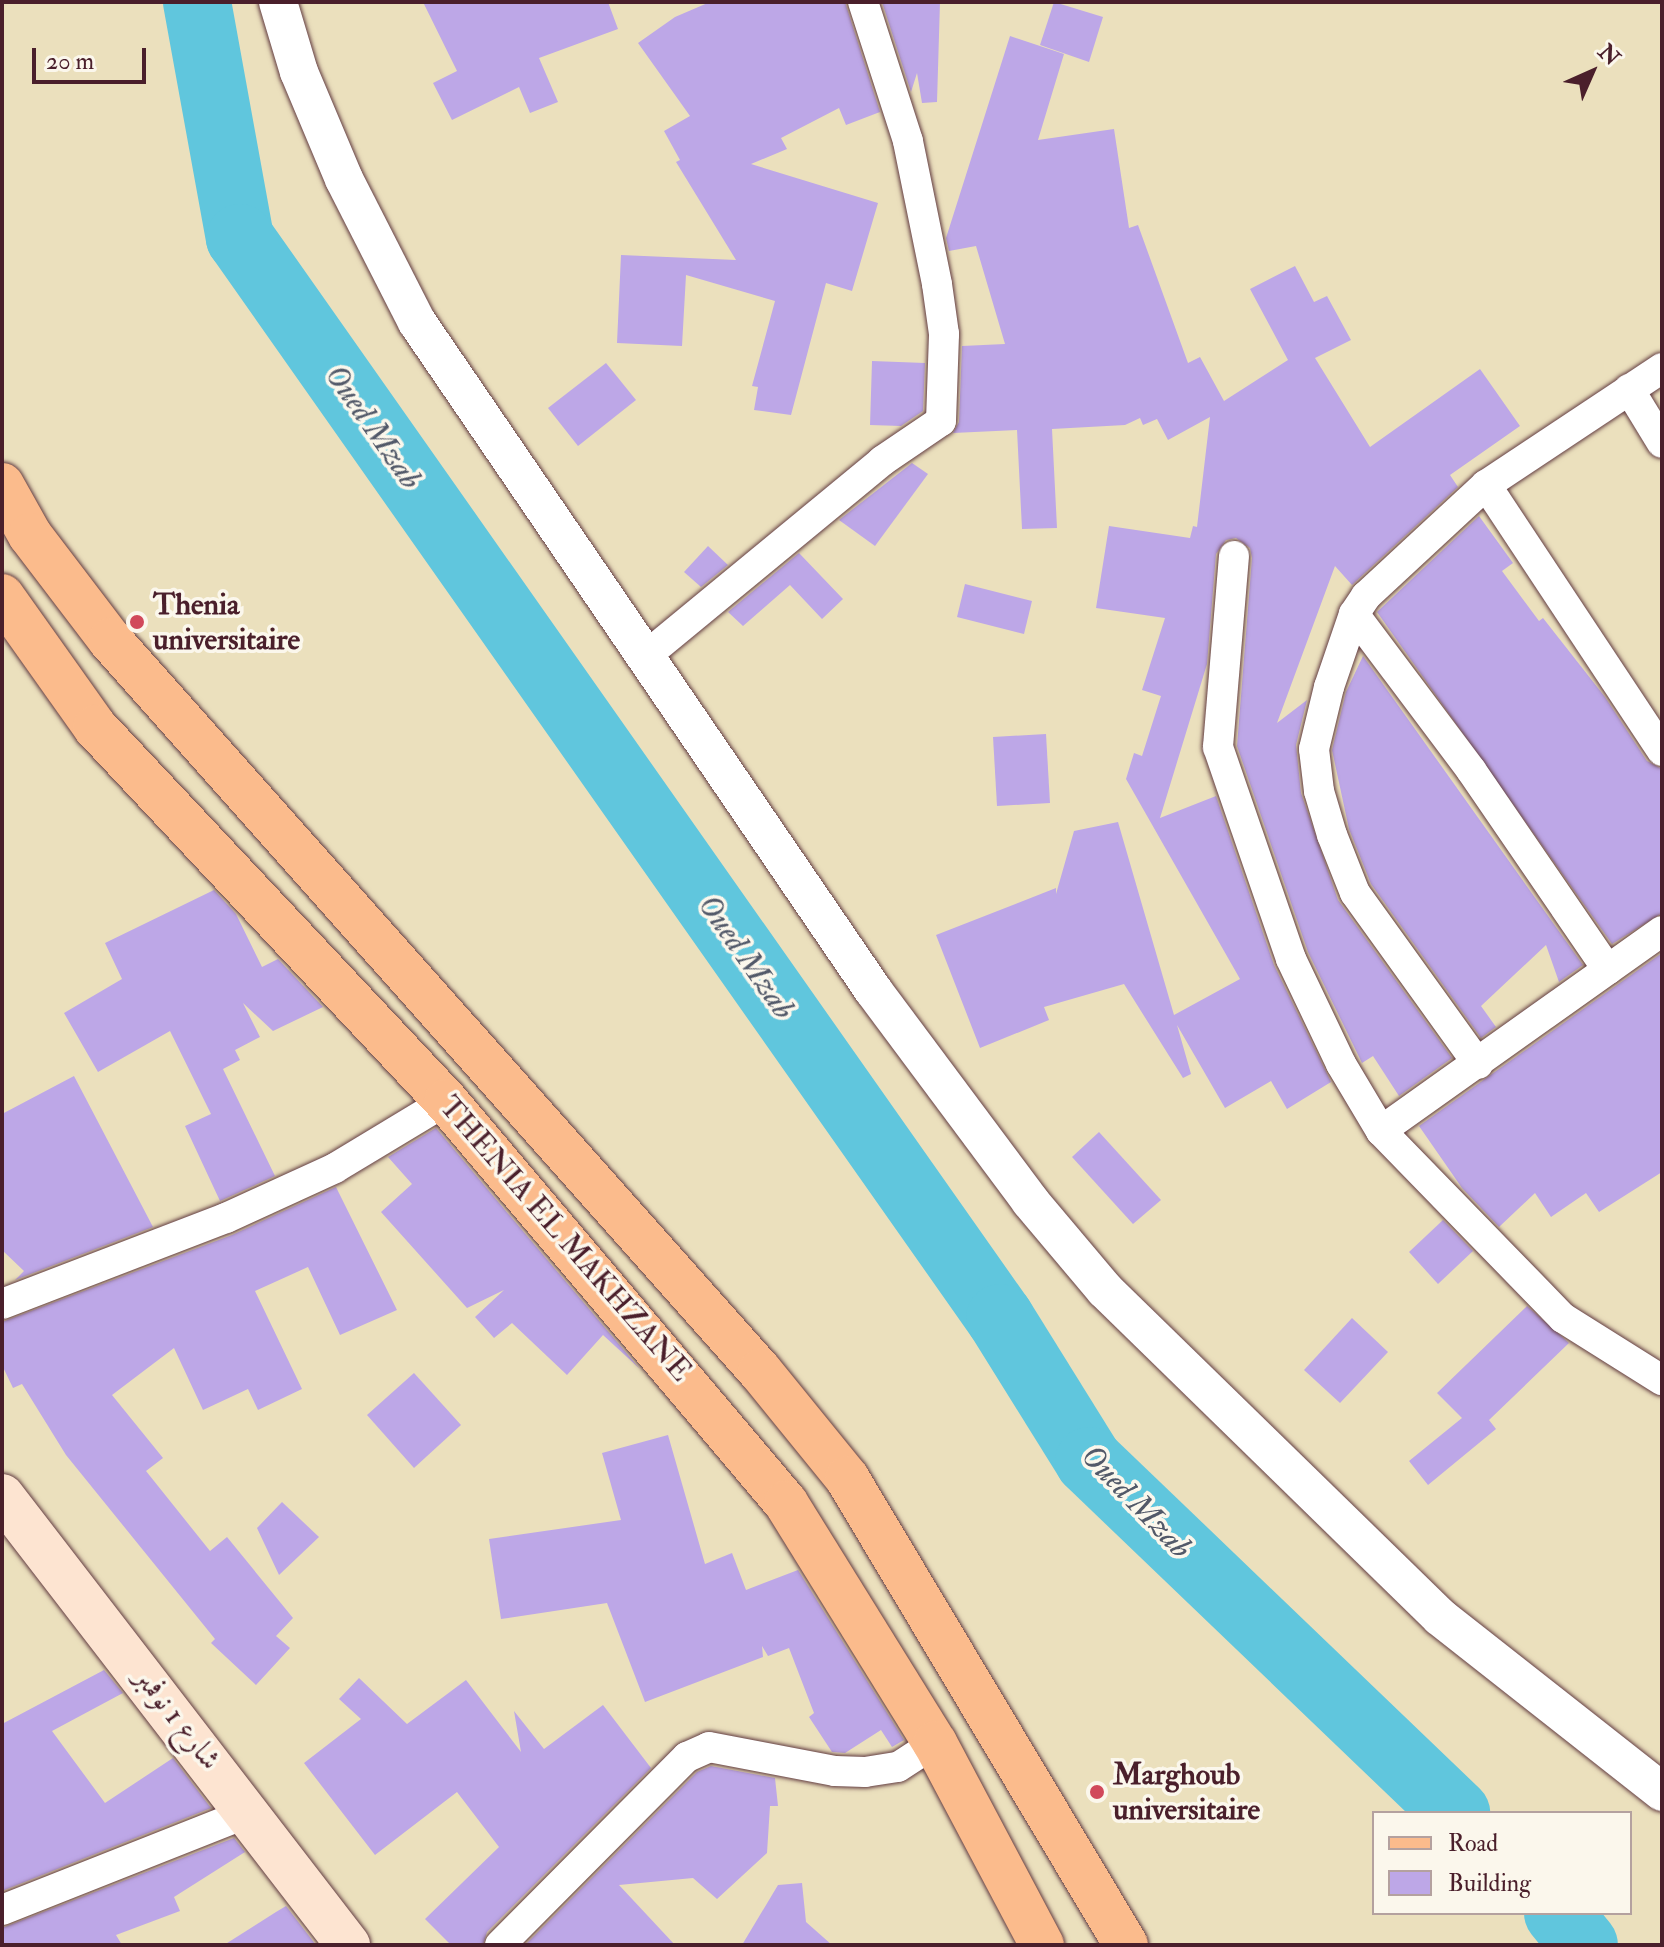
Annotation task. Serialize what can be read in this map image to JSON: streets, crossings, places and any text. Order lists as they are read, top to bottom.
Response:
{
  "streets": {
    "main road": ["THENIA EL MAKHZANE", "شارع 1 نوفمبر"]
  },
  "water": ["Oued Mzab"],
  "places": ["Thenia universitaire", "Marghoub universitaire"],
  "legend": ["Road", "Building"],
  "scale_bar": "20 m",
  "north": "top right"
}
